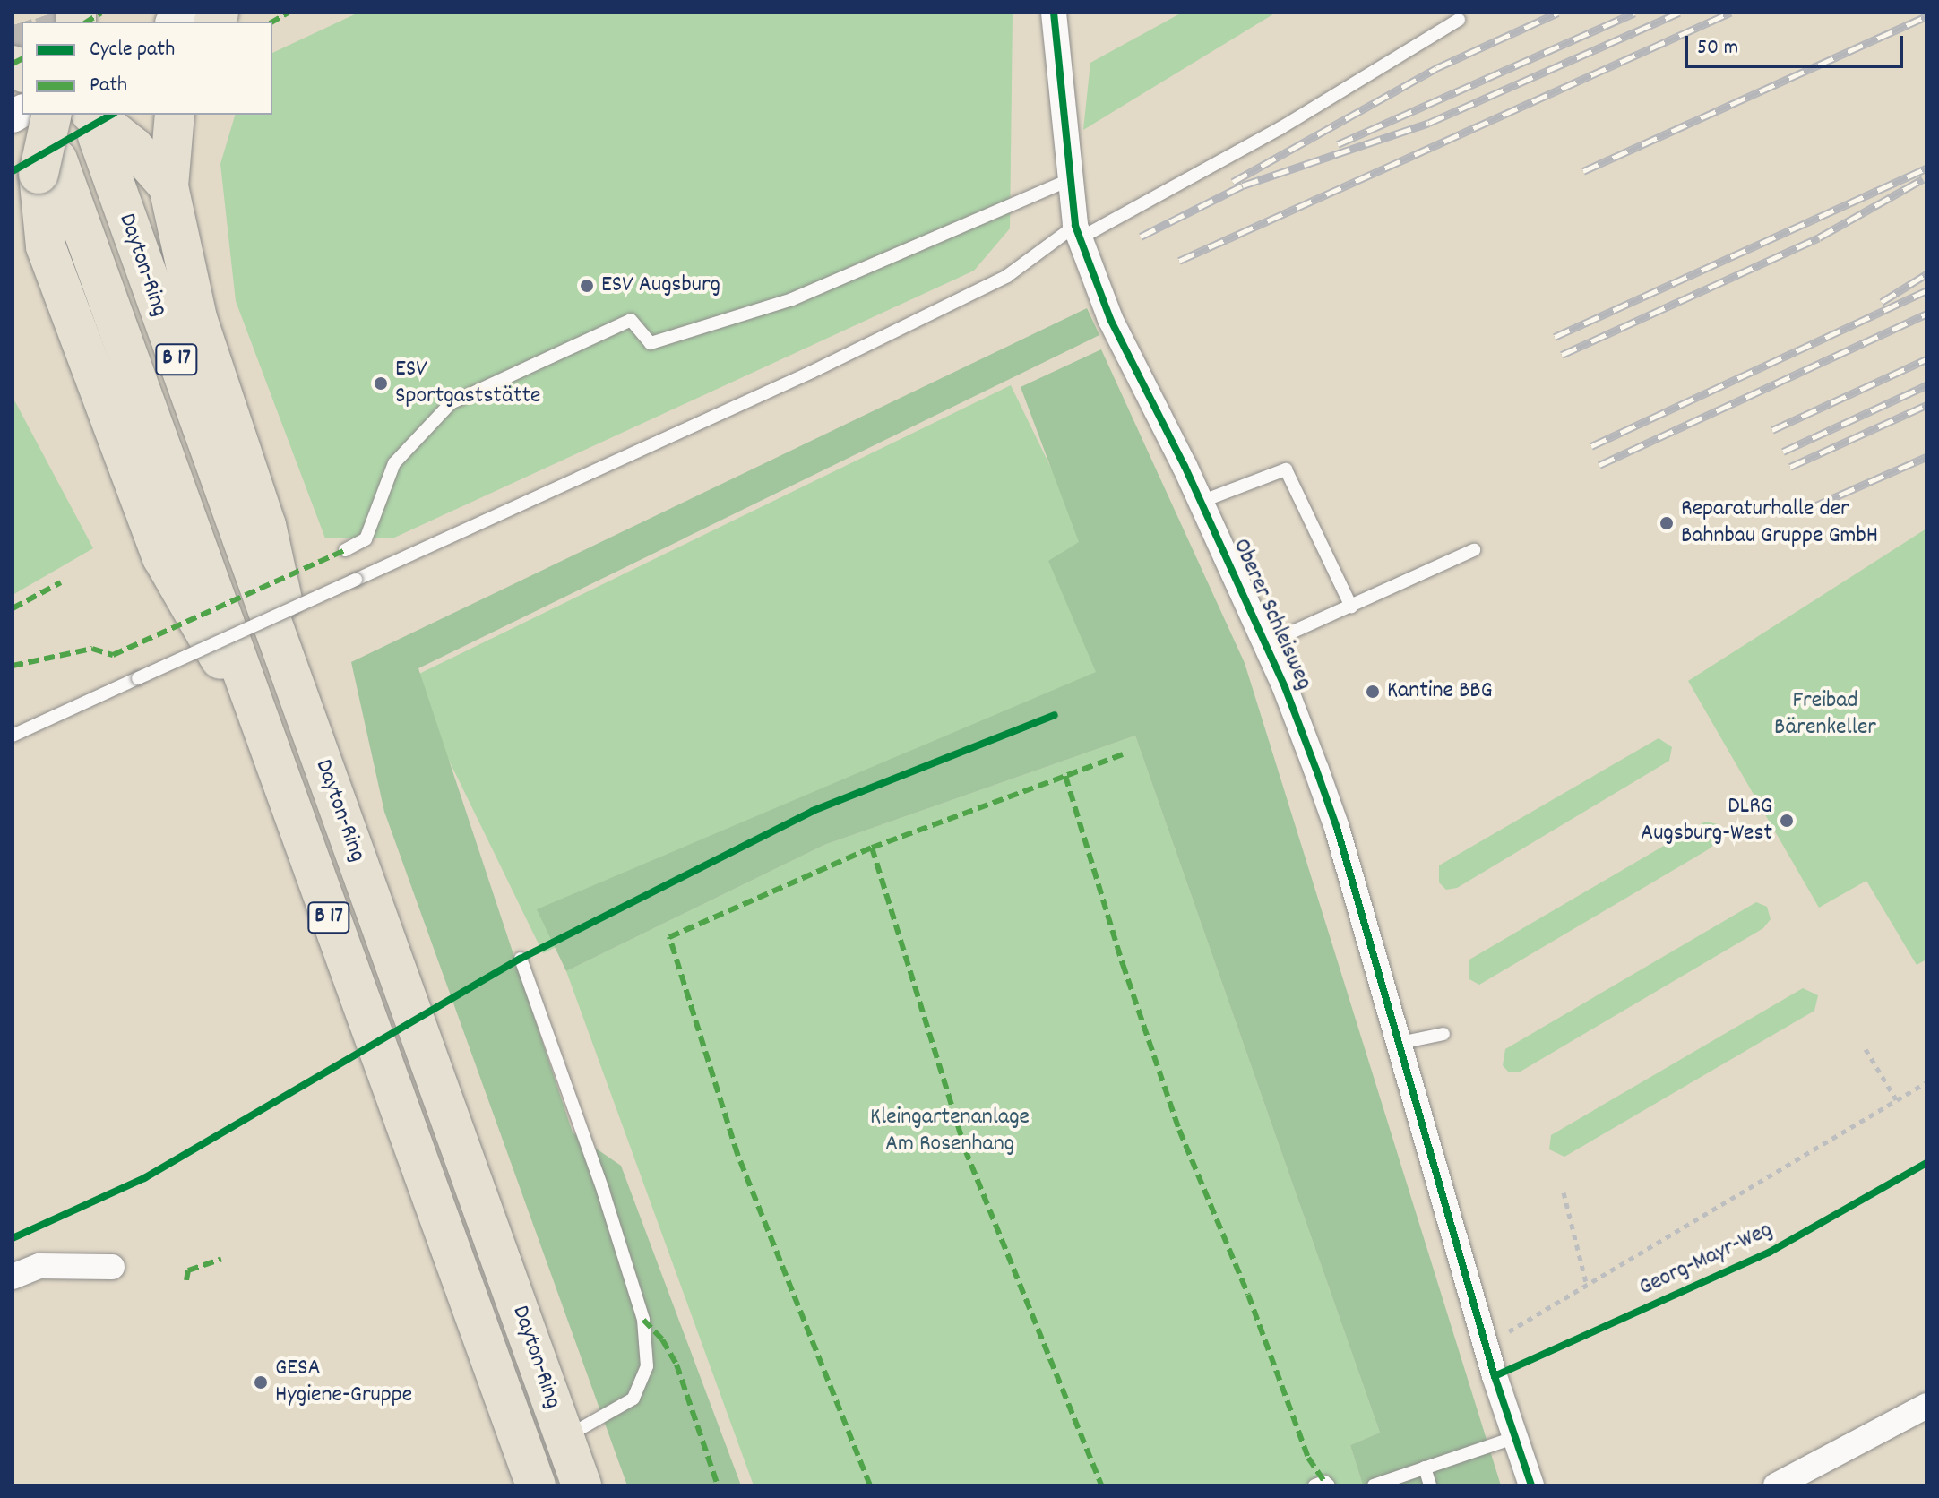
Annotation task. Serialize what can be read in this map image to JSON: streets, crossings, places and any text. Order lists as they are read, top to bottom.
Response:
{
  "streets": {
    "highway": ["Dayton-Ring", "B 17"],
    "street": ["Oberer Schleisweg"],
    "cycle path": ["Georg-Mayr-Weg"]
  },
  "parks": ["Freibad Bärenkeller", "Kleingartenanlage Am Rosenhang"],
  "places": [
    "ESV Augsburg",
    "ESV Sportgaststätte",
    "Reparaturhalle der Bahnbau Gruppe GmbH",
    "Kantine BBG",
    "DLRG Augsburg-West",
    "GESA Hygiene-Gruppe"
  ],
  "legend": ["Cycle path", "Path"],
  "scale_bar": "50 m"
}
